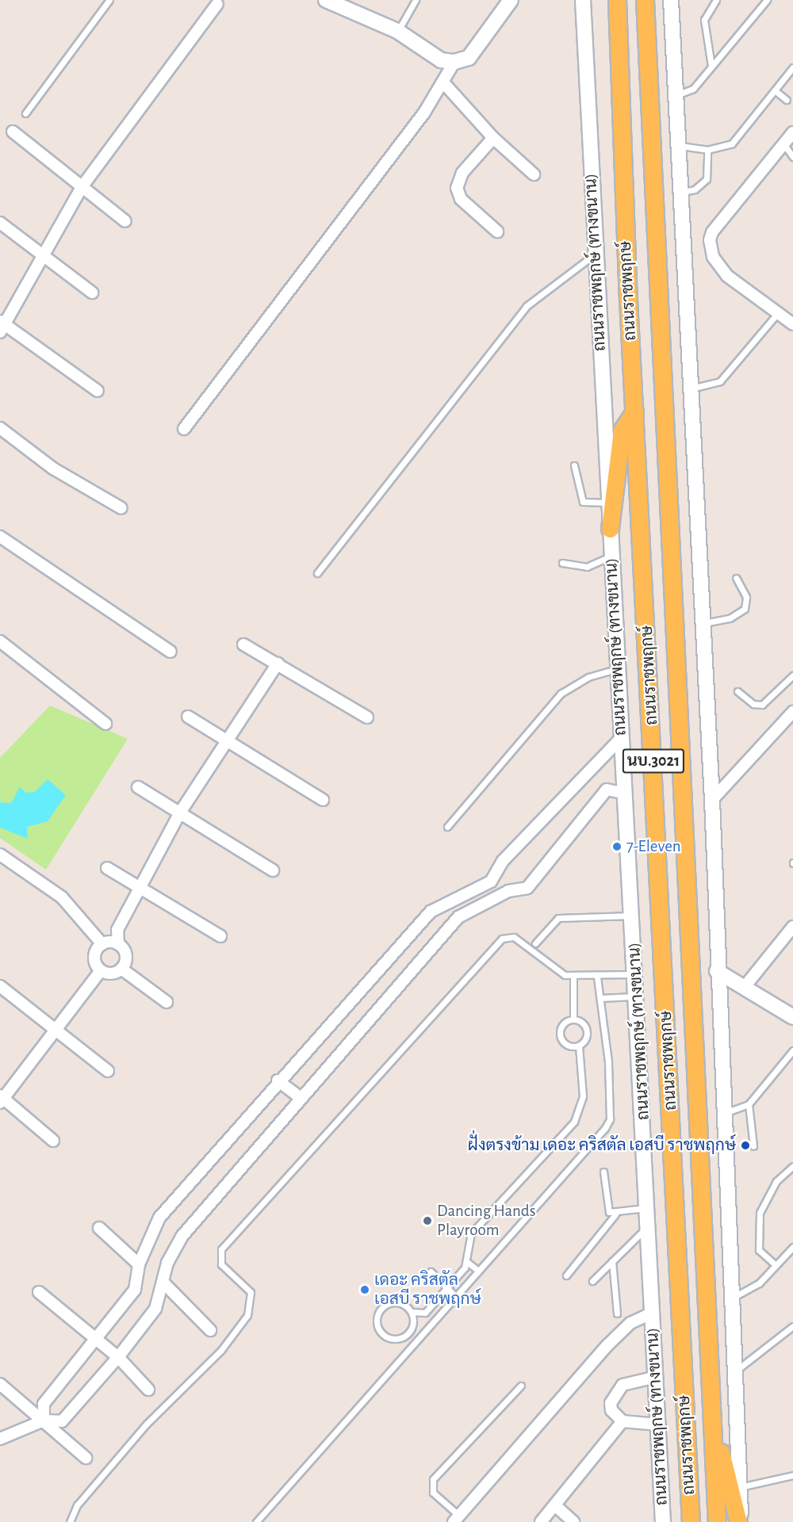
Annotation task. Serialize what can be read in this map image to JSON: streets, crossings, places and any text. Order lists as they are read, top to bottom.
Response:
{
  "streets": {
    "main road": ["ถนนราชพฤกษ์ (ทางขนาน)", "ถนนราชพฤกษ์", "นบ.3021"]
  },
  "places": [
    "7-Eleven",
    "ฝั่งตรงข้าม เดอะ คริสตัล เอสบี ราชพฤกษ์",
    "Dancing Hands Playroom",
    "เดอะ คริสตัล เอสบี ราชพฤกษ์"
  ]
}
